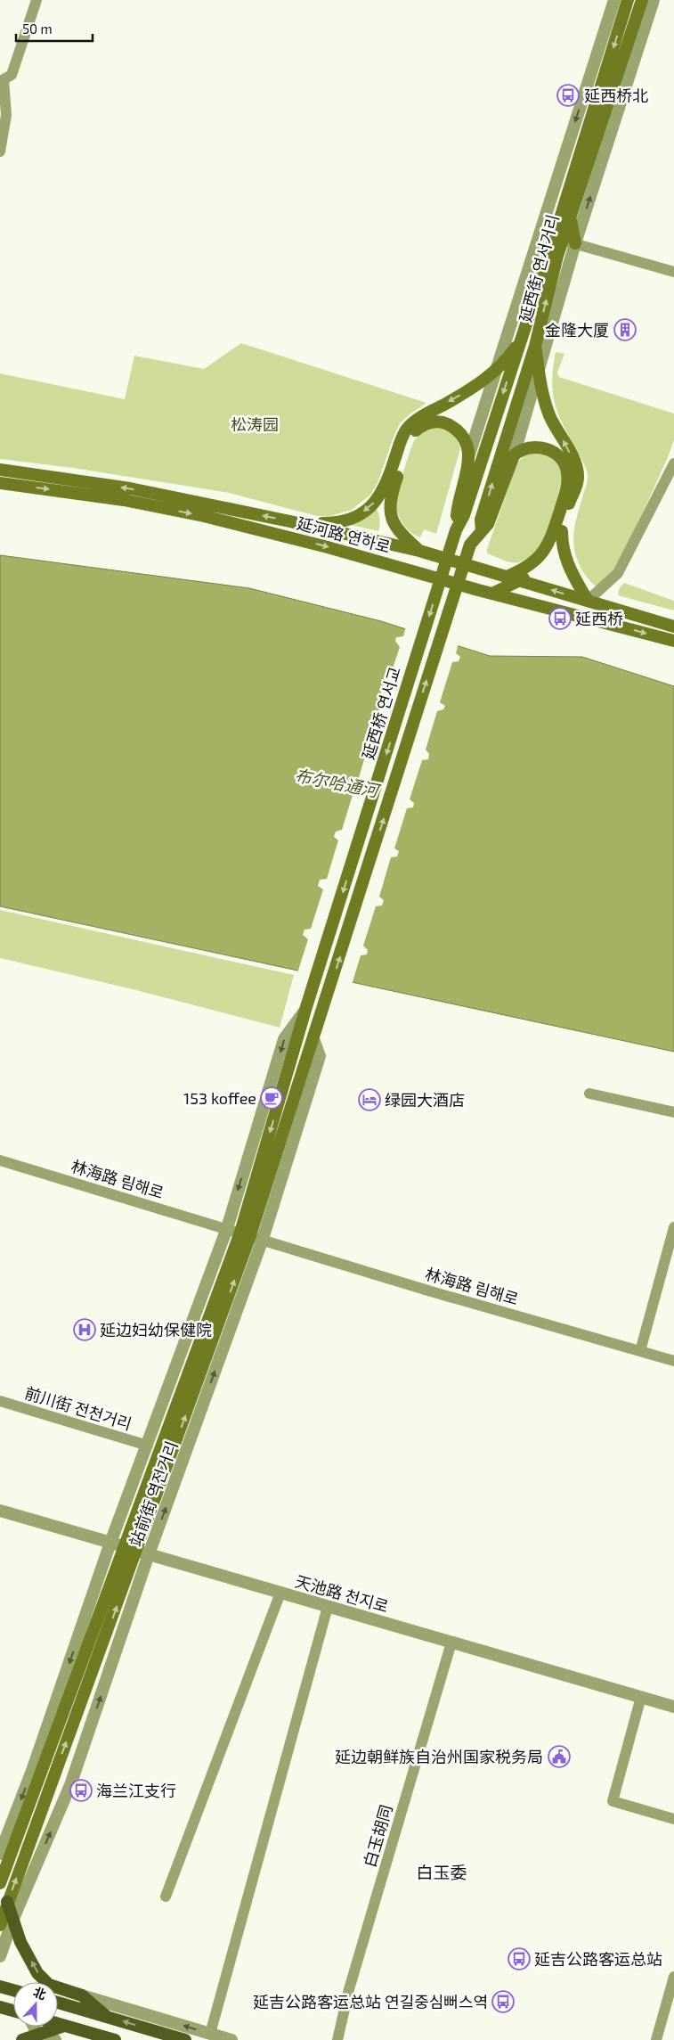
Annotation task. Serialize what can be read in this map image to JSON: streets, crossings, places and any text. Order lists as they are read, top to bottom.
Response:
{
  "streets": {
    "main road": [
      "延西街 연서거리",
      "延河路 연하로",
      "延西桥 연서교",
      "站前街 역전거리"
    ],
    "street": [
      "林海路 림해로",
      "前川街 전천거리",
      "天池路 천지로",
      "白玉胡同"
    ]
  },
  "crossings": [
    ["延西街 연서거리", "延西桥 연서교"],
    ["延西街 연서거리", "站前街 역전거리"],
    ["延西桥 연서교", "站前街 역전거리"],
    ["林海路 림해로", "站前街 역전거리"],
    ["前川街 전천거리", "站前街 역전거리"],
    ["站前街 역전거리", "天池路 천지로"],
    ["天池路 천지로", "白玉胡同"]
  ],
  "one_way": ["延西桥 연서교"],
  "districts": ["白玉委"],
  "water": ["布尔哈通河"],
  "parks": ["松涛园"],
  "places": {
    "bus stop": [
      "延西桥北",
      "延西桥",
      "海兰江支行",
      "延吉公路客运总站",
      "延吉公路客运总站 연길중심뻐스역"
    ],
    "building": ["金隆大厦"],
    "cafe": ["153 koffee"],
    "hotel": ["绿园大酒店"],
    "hospital": ["延边妇幼保健院"],
    "public building": ["延边朝鲜族自治州国家税务局"]
  },
  "scale_bar": "50 m",
  "north": "top"
}
